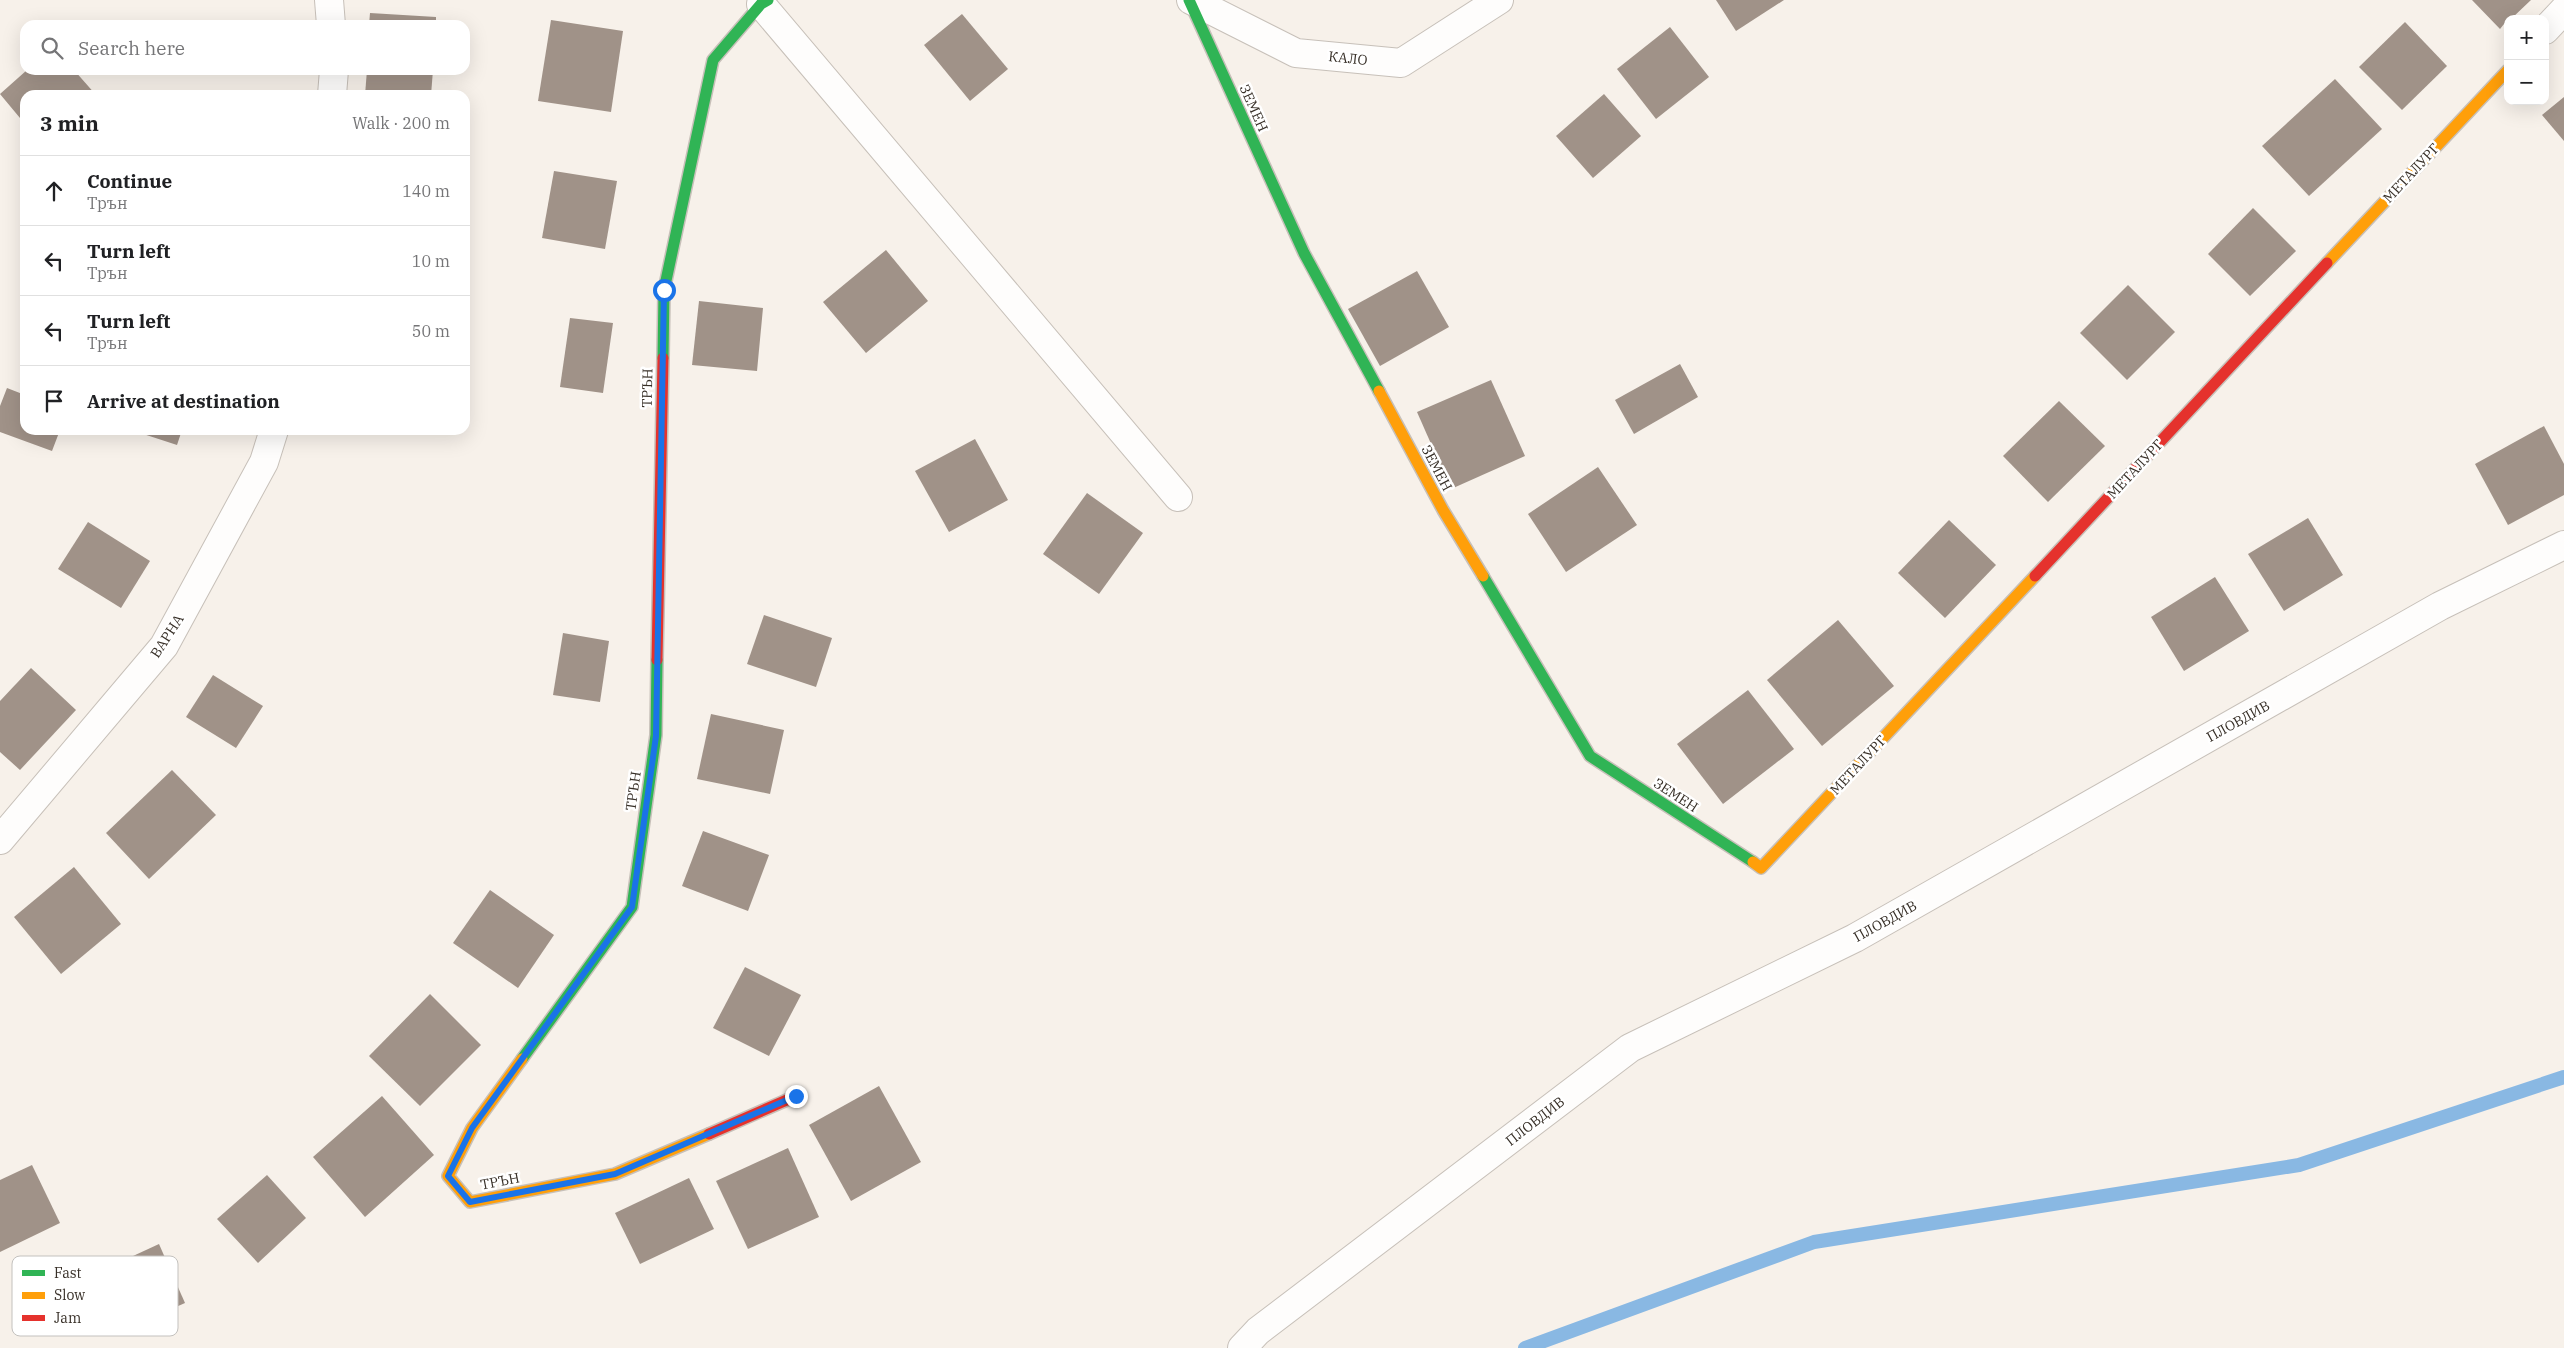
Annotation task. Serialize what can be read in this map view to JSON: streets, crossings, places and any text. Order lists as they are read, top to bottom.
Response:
{
  "streets": {
    "street": [
      "КАЛО",
      "ЗЕМЕН",
      "МЕТАЛУРГ",
      "ТРЪН",
      "ВАРНА",
      "ПЛОВДИВ"
    ]
  },
  "crossings": [
    ["КАЛО", "ЗЕМЕН"],
    ["ЗЕМЕН", "МЕТАЛУРГ"]
  ],
  "legend": ["Fast", "Slow", "Jam"],
  "page": {
    "map_buttons": ["+", "−"],
    "search": "Search here",
    "heading": ["3 min", "Walk · 200 m"],
    "list": [
      ["Continue", "Трън", "140 m"],
      ["Turn left", "Трън", "10 m"],
      ["Turn left", "Трън", "50 m"],
      "Arrive at destination"
    ]
  }
}
